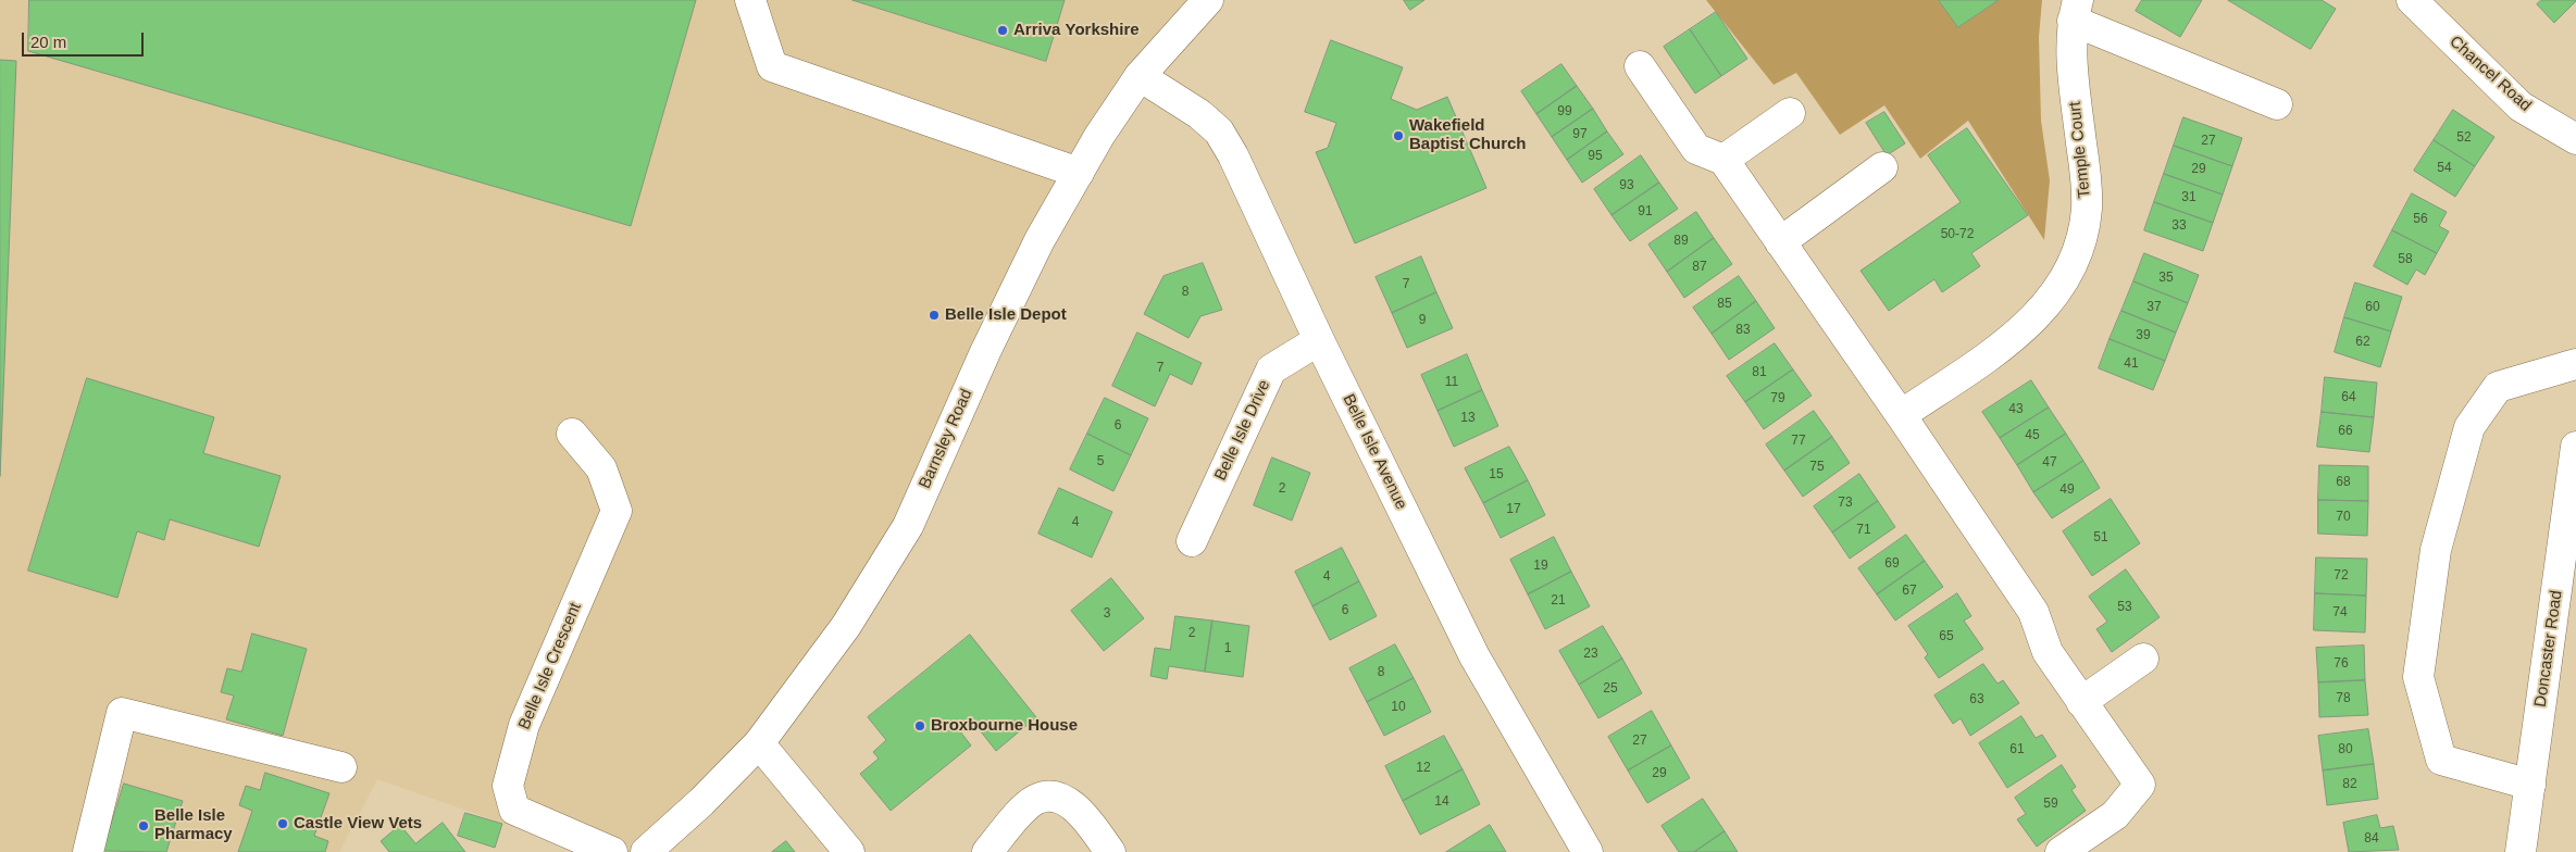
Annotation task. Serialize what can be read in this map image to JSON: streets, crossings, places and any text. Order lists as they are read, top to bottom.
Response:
{
  "streets": {
    "main road": [
      "Chancel Road",
      "Temple Court",
      "Belle Isle Drive",
      "Barnsley Road",
      "Belle Isle Avenue",
      "Doncaster Road",
      "Belle Isle Crescent"
    ]
  },
  "crossings": [
    ["Belle Isle Drive", "Belle Isle Avenue"],
    ["Barnsley Road", "Belle Isle Avenue"]
  ],
  "places": [
    "Arriva Yorkshire",
    "Wakefield Baptist Church",
    "Belle Isle Depot",
    "Broxbourne House",
    "Castle View Vets",
    "Belle Isle Pharmacy"
  ],
  "house_numbers": [
    "99",
    "97",
    "52",
    "27",
    "95",
    "54",
    "29",
    "93",
    "31",
    "91",
    "56",
    "33",
    "50-72",
    "89",
    "58",
    "87",
    "35",
    "7",
    "8",
    "85",
    "37",
    "60",
    "9",
    "83",
    "39",
    "62",
    "41",
    "7",
    "81",
    "11",
    "64",
    "79",
    "43",
    "13",
    "6",
    "66",
    "45",
    "77",
    "5",
    "47",
    "75",
    "15",
    "68",
    "2",
    "49",
    "73",
    "17",
    "70",
    "4",
    "71",
    "51",
    "69",
    "19",
    "72",
    "4",
    "67",
    "21",
    "53",
    "6",
    "74",
    "3",
    "2",
    "65",
    "1",
    "23",
    "76",
    "8",
    "25",
    "78",
    "63",
    "10",
    "27",
    "61",
    "80",
    "12",
    "29",
    "82",
    "14",
    "59",
    "84"
  ],
  "scale_bar": "20 m"
}
